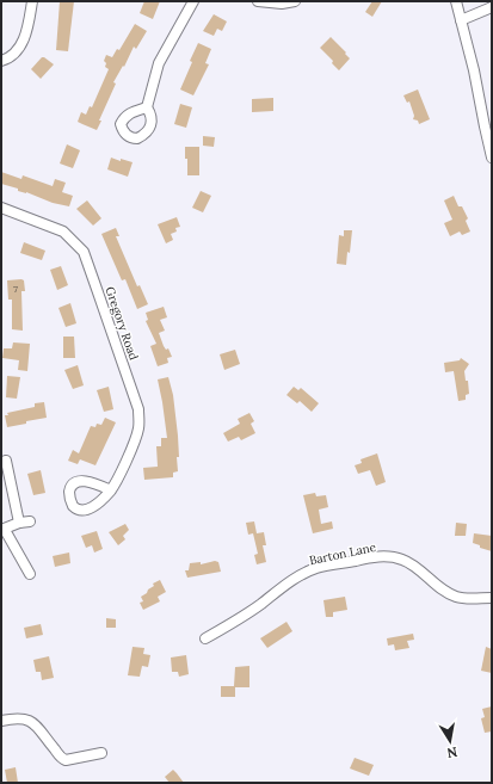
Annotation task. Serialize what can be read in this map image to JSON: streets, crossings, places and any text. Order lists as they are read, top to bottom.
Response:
{
  "streets": {
    "street": ["Gregory Road", "Barton Lane"]
  },
  "house_numbers": ["7"],
  "north": "bottom"
}
